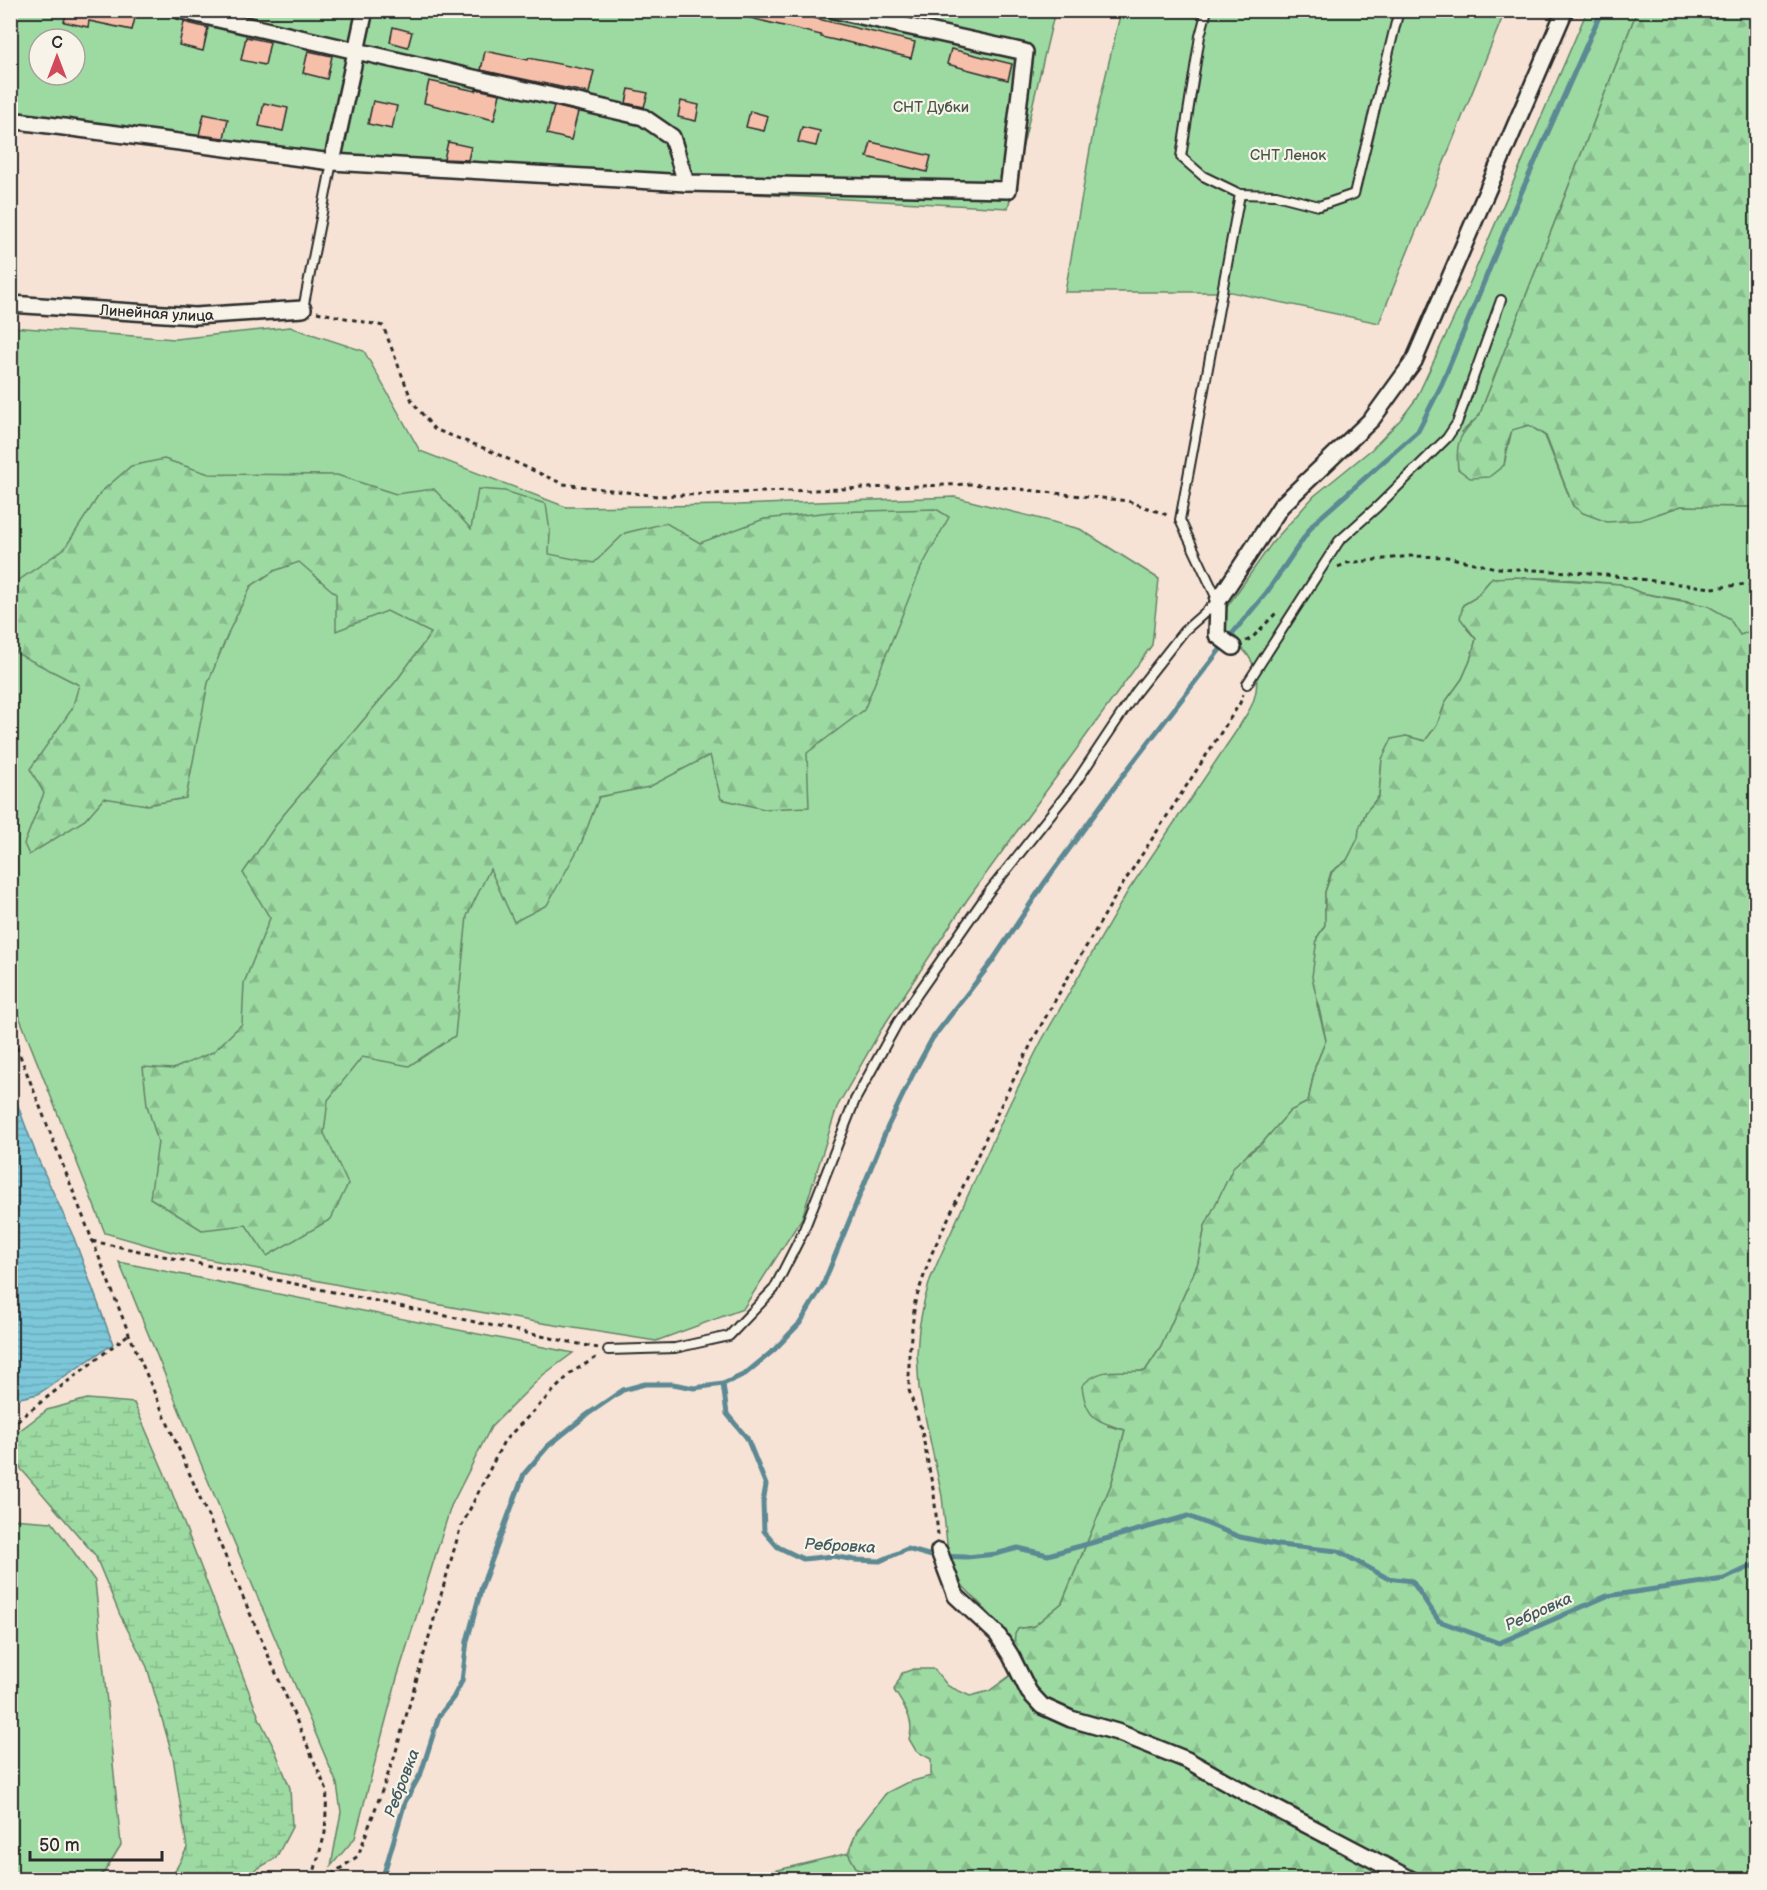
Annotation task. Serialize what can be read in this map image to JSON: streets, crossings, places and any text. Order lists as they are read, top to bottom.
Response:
{
  "streets": {
    "street": ["Линейная улица"]
  },
  "water": ["Ребровка"],
  "parks": ["СНТ Дубки", "СНТ Ленок"],
  "scale_bar": "50 m",
  "north": "top"
}
